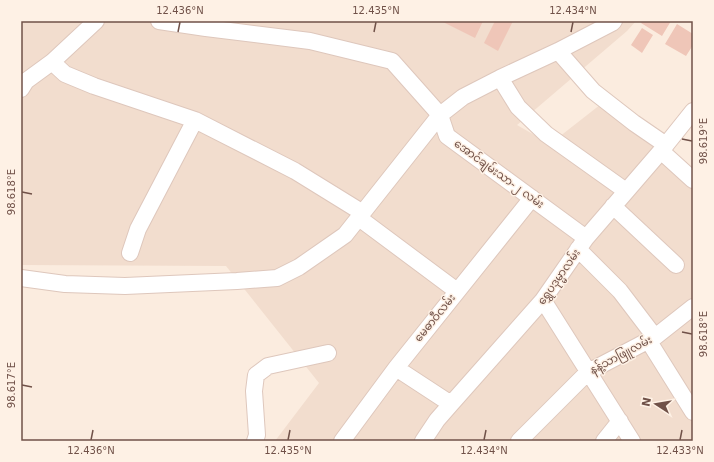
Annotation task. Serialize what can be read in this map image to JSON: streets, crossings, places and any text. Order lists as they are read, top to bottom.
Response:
{
  "streets": {
    "street": [
      "အောင်ချမ်းသာ-၂ လမ်း",
      "ရွှေပဒုမ္မာလမ်း",
      "မေဓာဝီလမ်း",
      "နန့်သာဖြူလမ်း"
    ]
  },
  "crossings": [
    ["အောင်ချမ်းသာ-၂ လမ်း", "ရွှေပဒုမ္မာလမ်း"],
    ["အောင်ချမ်းသာ-၂ လမ်း", "မေဓာဝီလမ်း"],
    ["အောင်ချမ်းသာ-၂ လမ်း", "နန့်သာဖြူလမ်း"]
  ],
  "north": "left",
  "coordinates": [
    "12.436°N",
    "12.435°N",
    "12.434°N",
    "98.619°E",
    "98.618°E",
    "98.617°E",
    "12.433°N"
  ]
}
